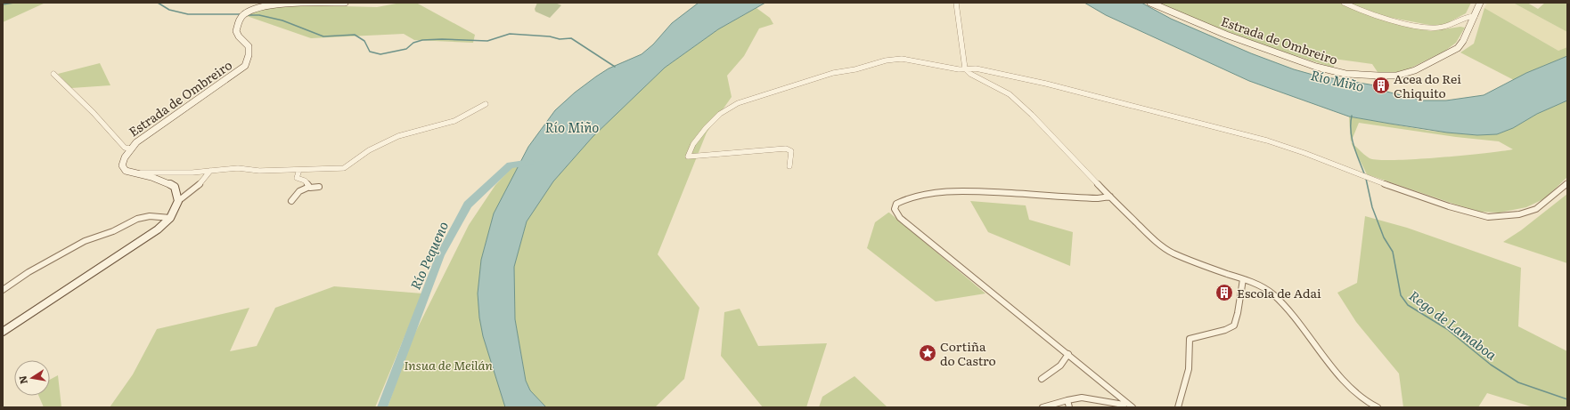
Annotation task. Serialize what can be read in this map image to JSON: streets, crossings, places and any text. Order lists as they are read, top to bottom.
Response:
{
  "streets": {
    "street": ["Estrada de Ombreiro"]
  },
  "water": ["Río Miño", "Río Pequeno", "Rego de Lamaboa"],
  "parks": ["Insua de Meilán"],
  "places": {
    "building": ["Acea do Rei Chiquito", "Escola de Adai"],
    "place": ["Cortiña do Castro"]
  },
  "north": "left"
}
